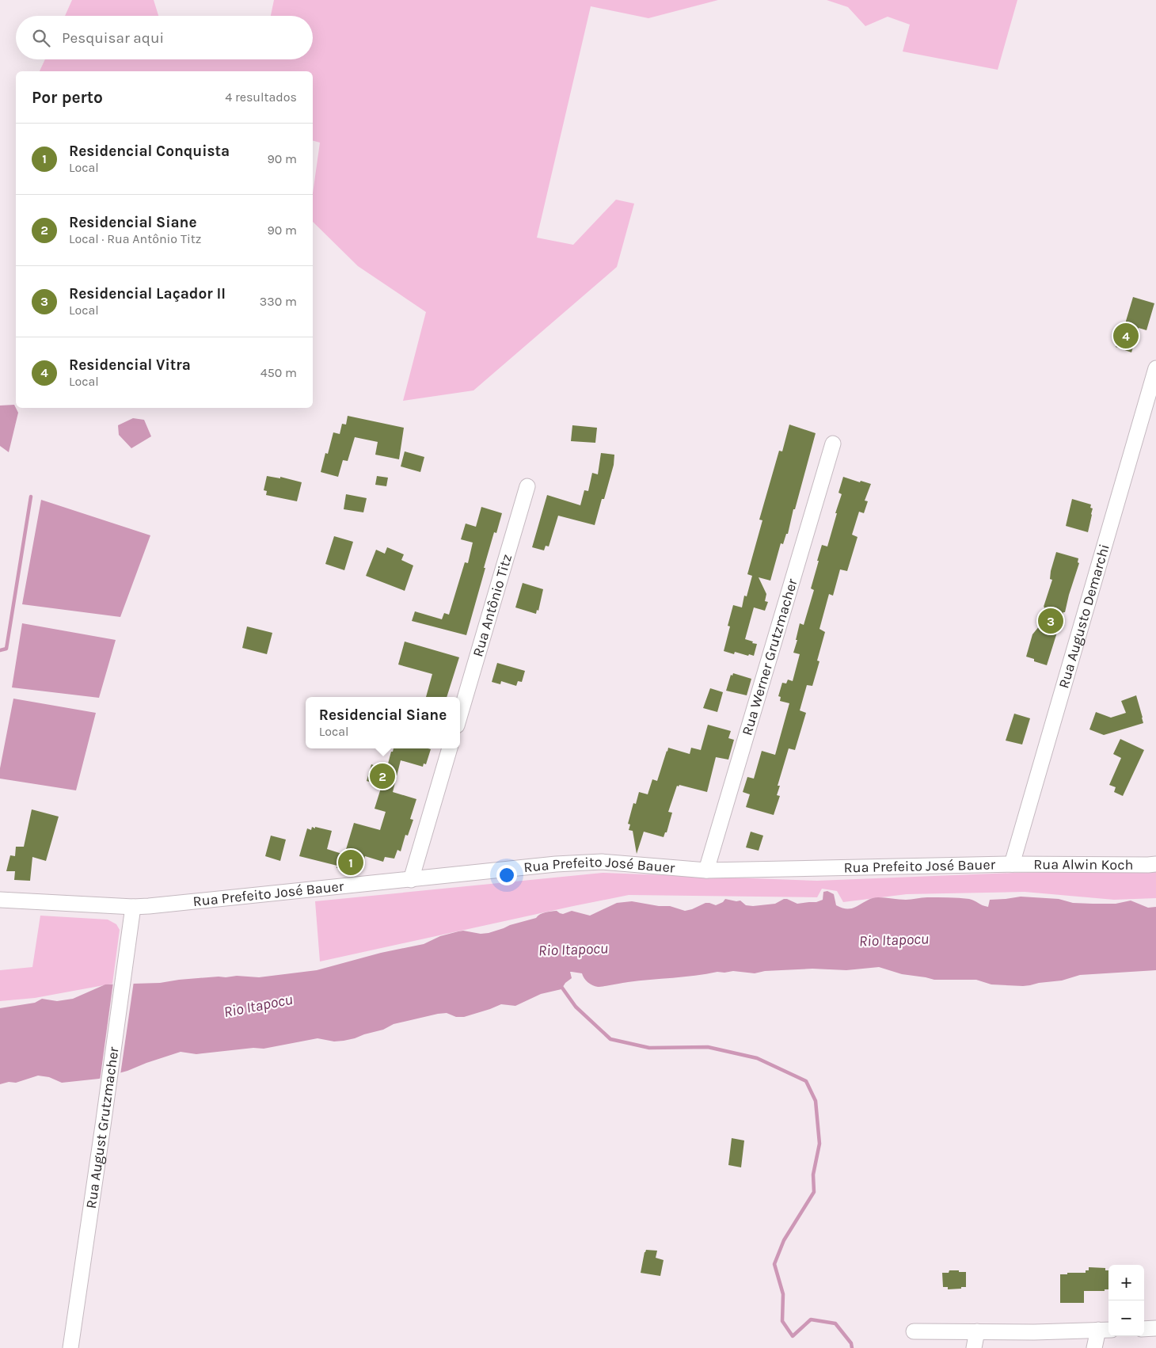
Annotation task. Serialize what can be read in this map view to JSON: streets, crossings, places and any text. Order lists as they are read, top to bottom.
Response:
{
  "streets": {
    "street": [
      "Rua Antônio Titz",
      "Rua Augusto Demarchi",
      "Rua Werner Grutzmacher",
      "Rua Alwin Koch",
      "Rua Prefeito José Bauer",
      "Rua August Grutzmacher"
    ]
  },
  "crossings": [
    ["Rua Augusto Demarchi", "Rua Alwin Koch"],
    ["Rua Augusto Demarchi", "Rua Prefeito José Bauer"],
    ["Rua Werner Grutzmacher", "Rua Prefeito José Bauer"],
    ["Rua Alwin Koch", "Rua Prefeito José Bauer"],
    ["Rua Prefeito José Bauer", "Rua August Grutzmacher"]
  ],
  "water": ["Rio Itapocu"],
  "page": {
    "search": "Pesquisar aqui",
    "heading": ["Por perto", "4 resultados"],
    "list": [
      {
        "mark": "1",
        "name": "Residencial Conquista",
        "note": "Local",
        "value": "90 m"
      },
      {
        "mark": "2",
        "name": "Residencial Siane",
        "note": "Local · Rua Antônio Titz",
        "value": "90 m"
      },
      {
        "mark": "3",
        "name": "Residencial Laçador II",
        "note": "Local",
        "value": "330 m"
      },
      {
        "mark": "4",
        "name": "Residencial Vitra",
        "note": "Local",
        "value": "450 m"
      }
    ],
    "pins": [
      "4",
      "3",
      "2",
      "1"
    ],
    "popup": ["Residencial Siane", "Local"],
    "map_buttons": ["+", "−"]
  }
}
